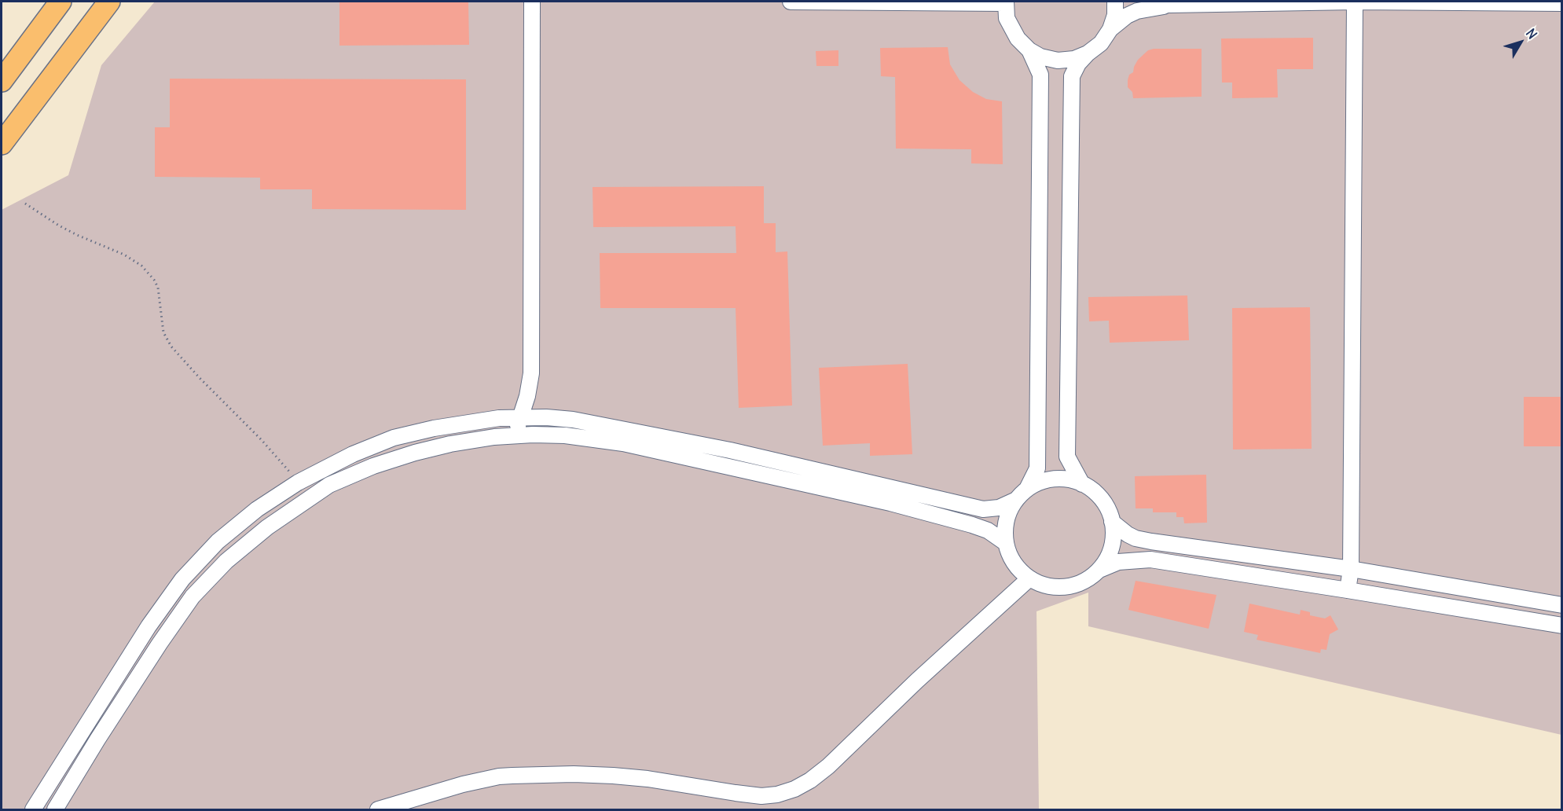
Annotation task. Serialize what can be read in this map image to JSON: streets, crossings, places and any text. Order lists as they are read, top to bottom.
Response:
{
  "north": "top right"
}
